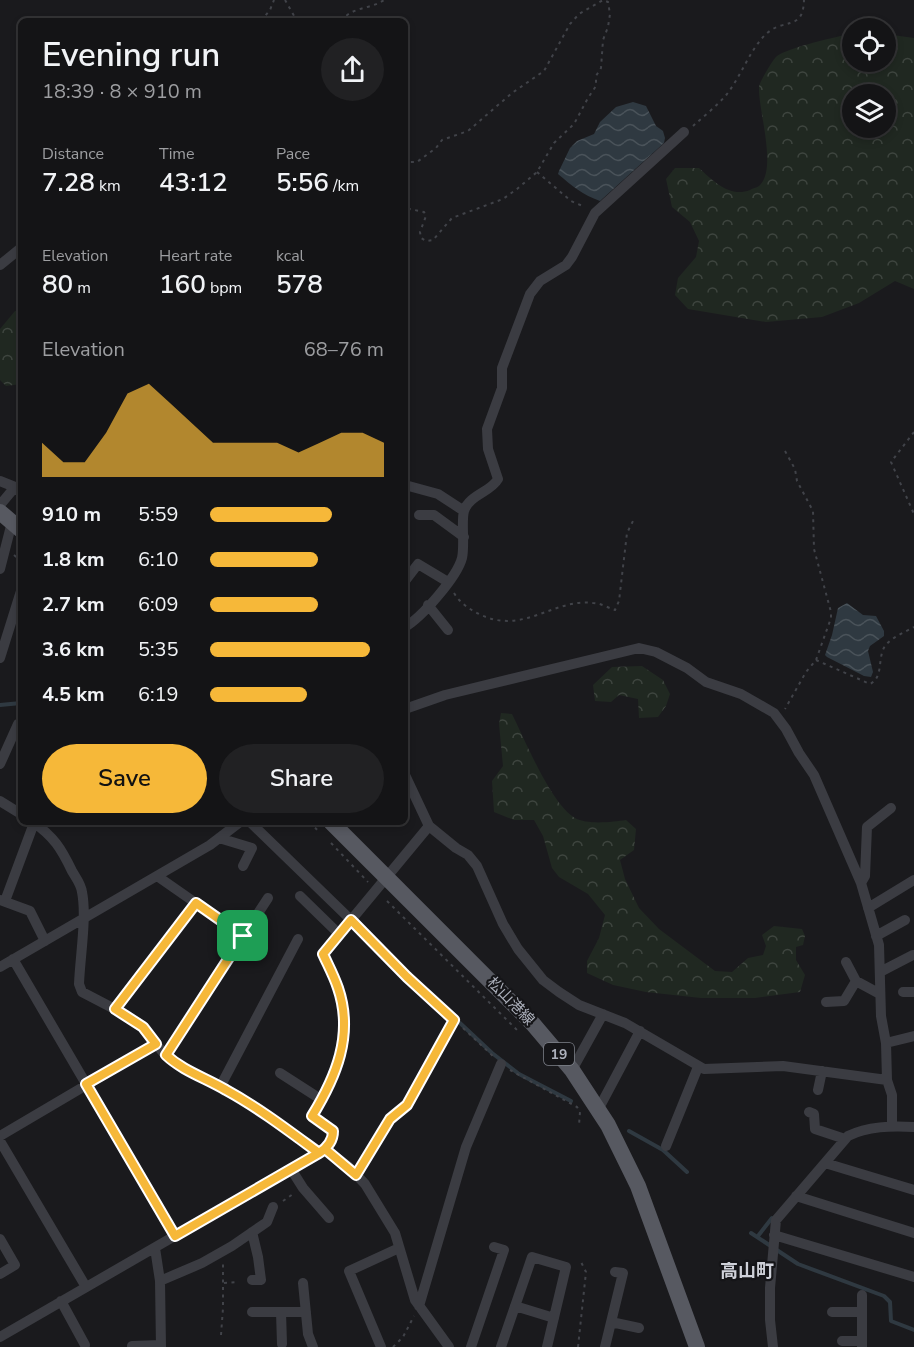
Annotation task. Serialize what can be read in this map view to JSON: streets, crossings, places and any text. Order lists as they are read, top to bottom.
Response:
{
  "streets": {
    "main road": ["松山港線", "19"]
  },
  "districts": ["高山町"],
  "page": {
    "heading": ["Evening run", "18:39 · 8 × 910 m"],
    "stats": [
      ["Distance", "7.28 km"],
      ["Time", "43:12"],
      ["Pace", "5:56 /km"],
      ["Elevation", "80 m"],
      ["Heart rate", "160 bpm"],
      ["kcal", "578"]
    ],
    "chart": ["Elevation", "68–76 m"],
    "list": [
      {
        "name": "910 m",
        "note": "5:59"
      },
      {
        "name": "1.8 km",
        "note": "6:10"
      },
      {
        "name": "2.7 km",
        "note": "6:09"
      },
      {
        "name": "3.6 km",
        "note": "5:35"
      },
      {
        "name": "4.5 km",
        "note": "6:19"
      }
    ],
    "buttons": ["Save", "Share"]
  }
}
